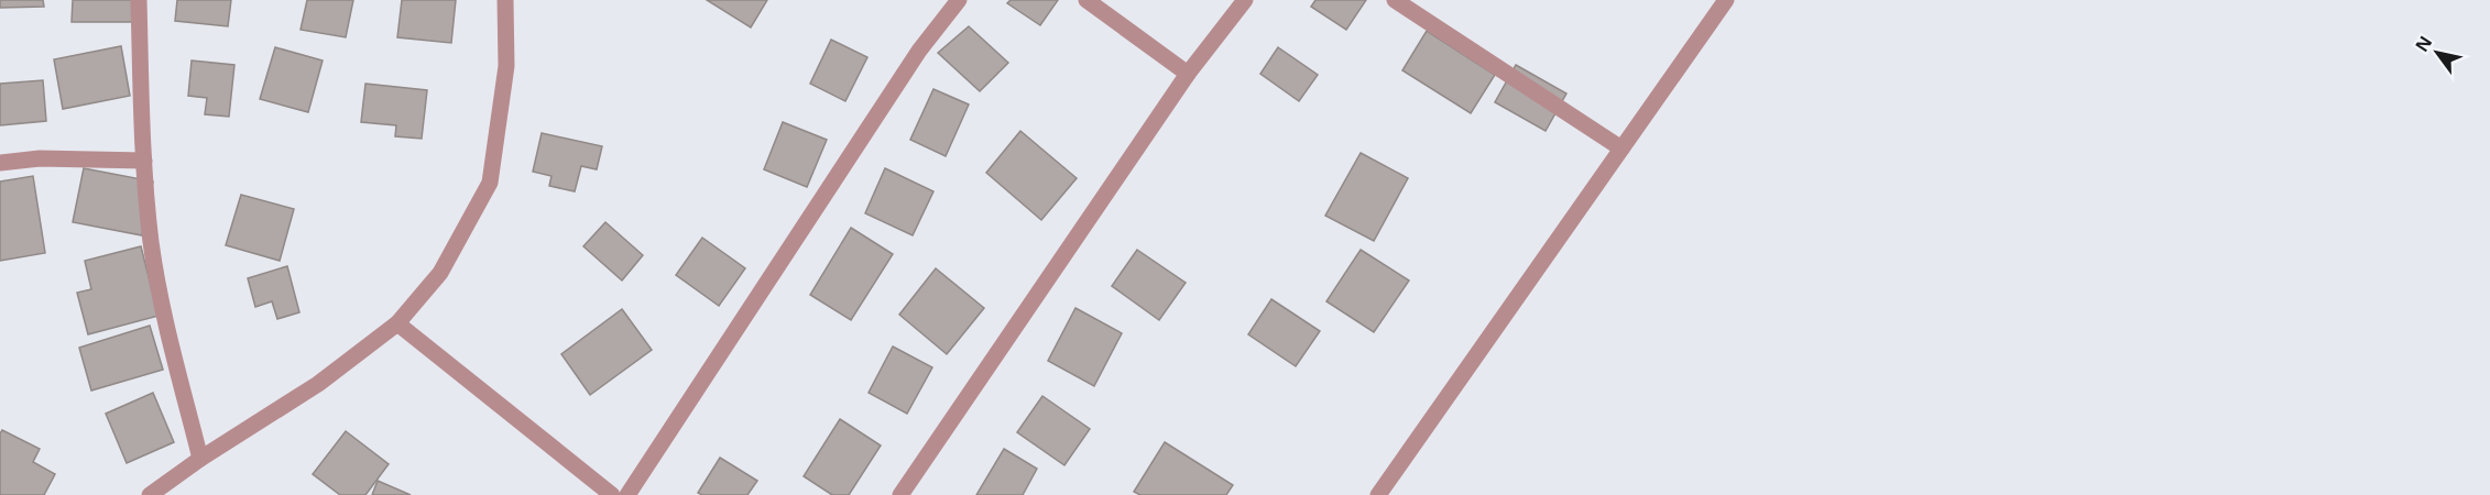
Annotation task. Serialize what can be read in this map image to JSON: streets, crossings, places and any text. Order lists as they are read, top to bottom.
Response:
{
  "north": "top left"
}
